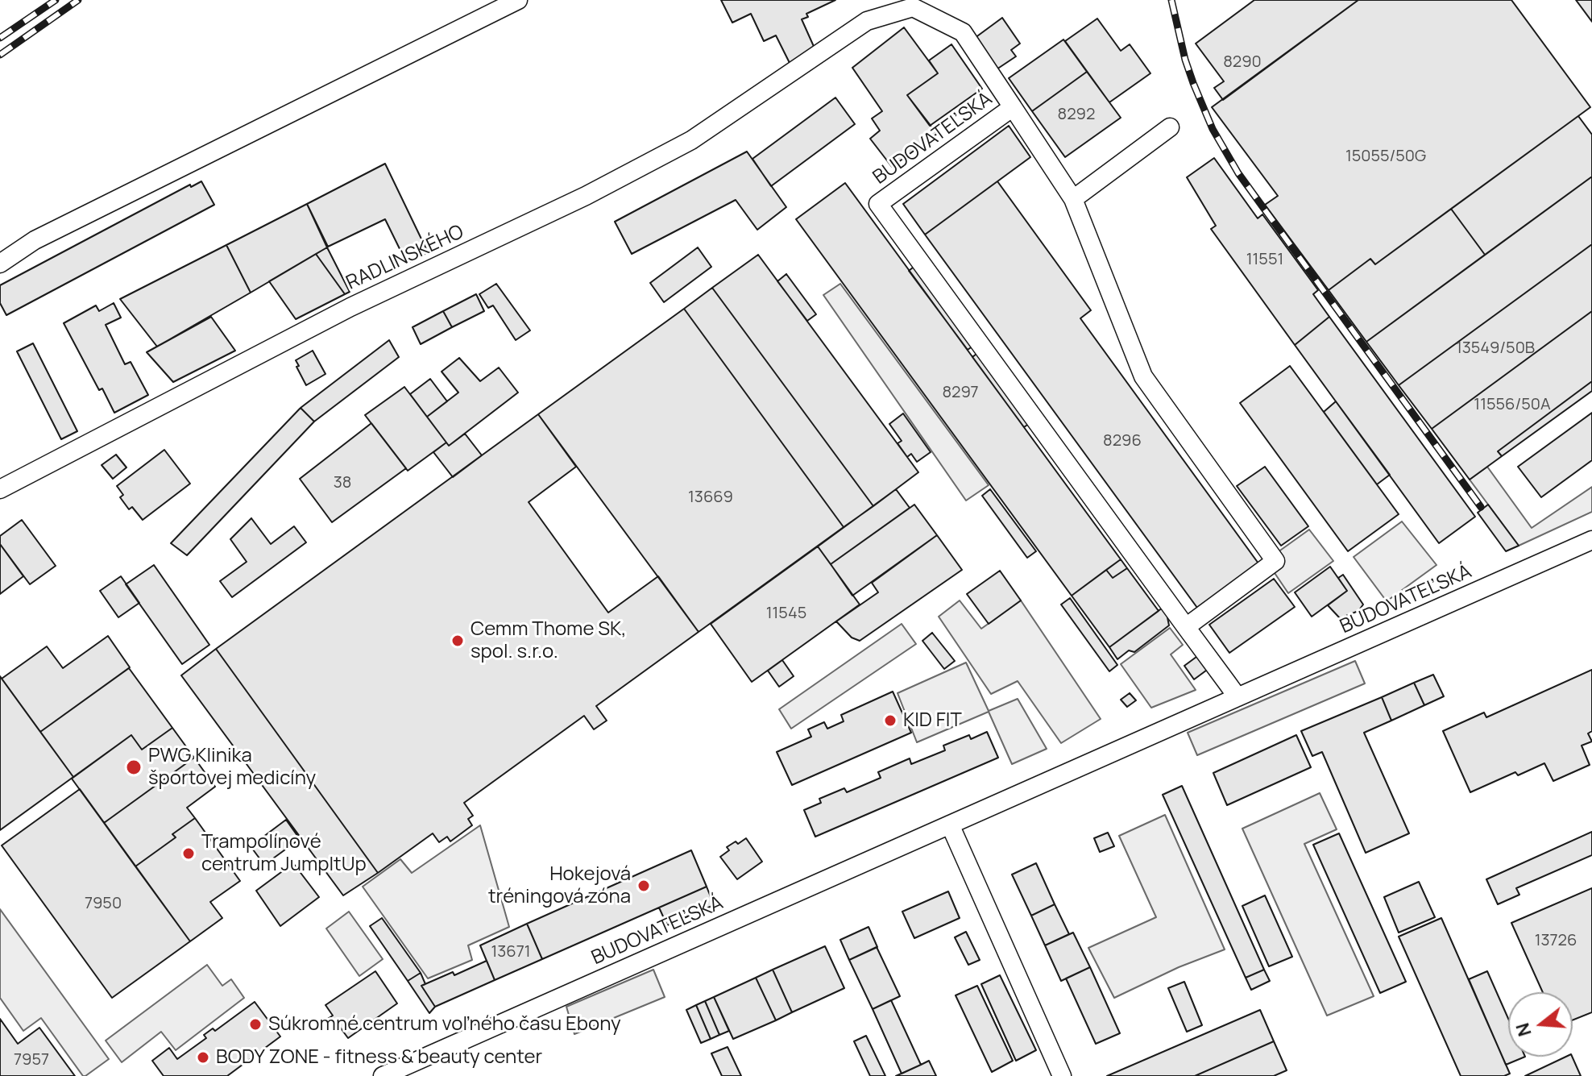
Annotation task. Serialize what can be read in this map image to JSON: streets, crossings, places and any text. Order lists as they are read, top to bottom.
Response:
{
  "streets": {
    "street": ["BUDOVATEĽSKÁ", "RADLINSKÉHO"]
  },
  "crossings": [
    ["BUDOVATEĽSKÁ", "RADLINSKÉHO"]
  ],
  "places": [
    "Cemm Thome SK, spol. s.r.o.",
    "KID FIT",
    "PWG Klinika športovej medicíny",
    "Trampolínové centrum JumpItUp",
    "Hokejová tréningová zóna",
    "Súkromné centrum voľného času Ebony",
    "BODY ZONE - fitness & beauty center"
  ],
  "house_numbers": [
    "8290",
    "8292",
    "15055/50G",
    "11551",
    "13549/50B",
    "8297",
    "11556/50A",
    "8296",
    "38",
    "13669",
    "11545",
    "7950",
    "13726",
    "13671",
    "7957"
  ],
  "north": "left"
}
